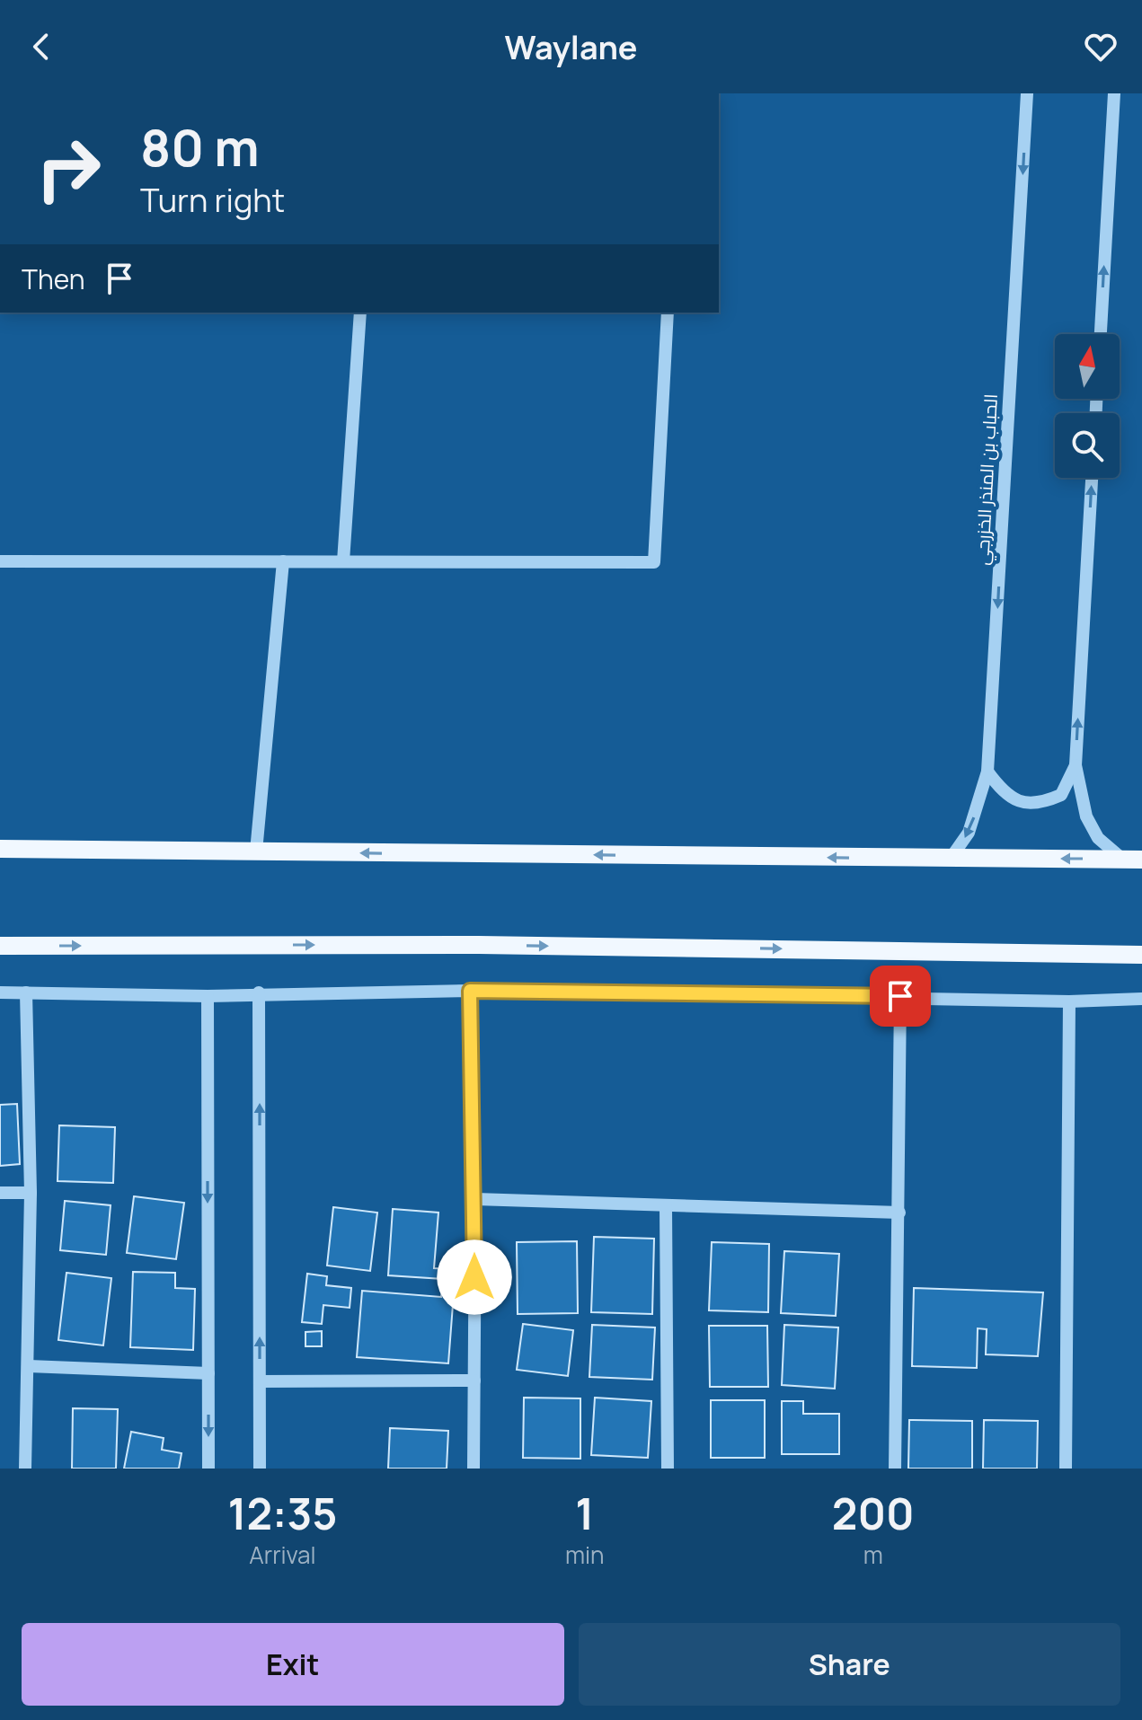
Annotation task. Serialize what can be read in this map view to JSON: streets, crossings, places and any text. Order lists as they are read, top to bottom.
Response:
{
  "streets": {
    "street": ["الحباب بن المنذر الخزرجي"]
  },
  "north": "top",
  "page": {
    "header": "Waylane",
    "turn": ["80 m", "Turn right"],
    "then": "Then",
    "eta": [
      "12:35",
      "Arrival",
      "1",
      "min",
      "200",
      "m"
    ],
    "buttons": ["Exit", "Share"]
  }
}
